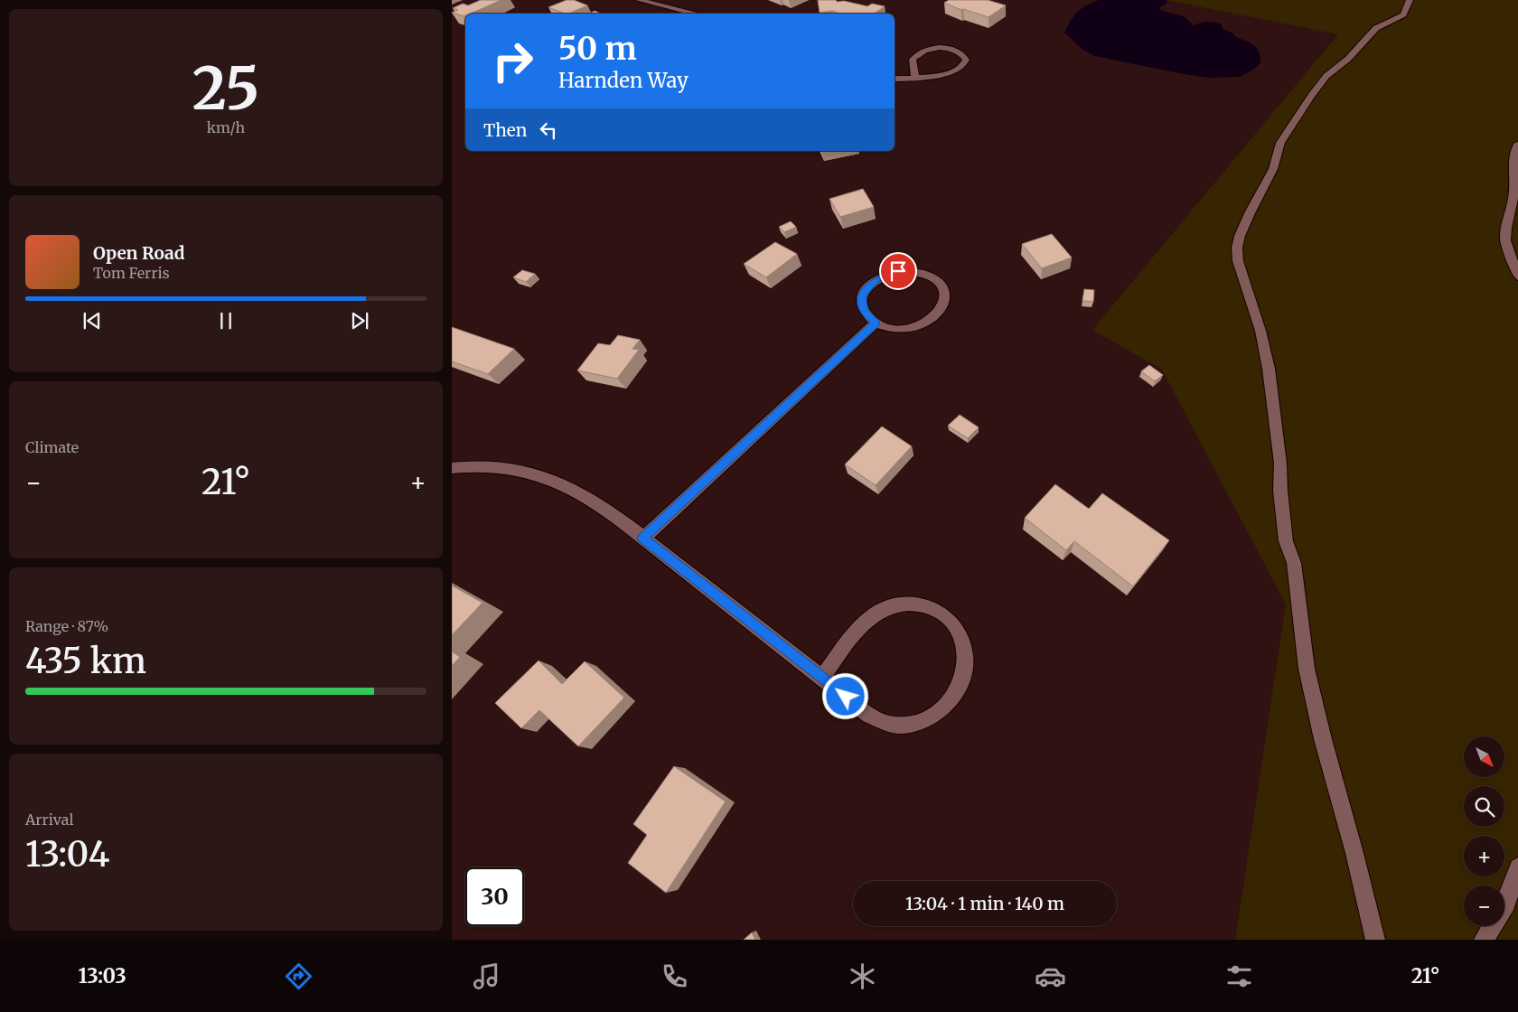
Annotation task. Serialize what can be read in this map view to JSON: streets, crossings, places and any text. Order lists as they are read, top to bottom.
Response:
{
  "north": "bottom right",
  "page": {
    "tile": [
      ["25", "km/h"],
      "Climate",
      ["Range · 87%", "435 km"],
      ["Arrival", "13:04"]
    ],
    "turn": ["50 m", "Harnden Way"],
    "then": "Then",
    "song": ["Open Road", "Tom Ferris"],
    "heat": ["−", "21°", "+"],
    "map_buttons": ["+", "−"],
    "limit": "30",
    "trip": "13:04 · 1 min · 140 m",
    "tabs": ["13:03", "21°"]
  }
}
